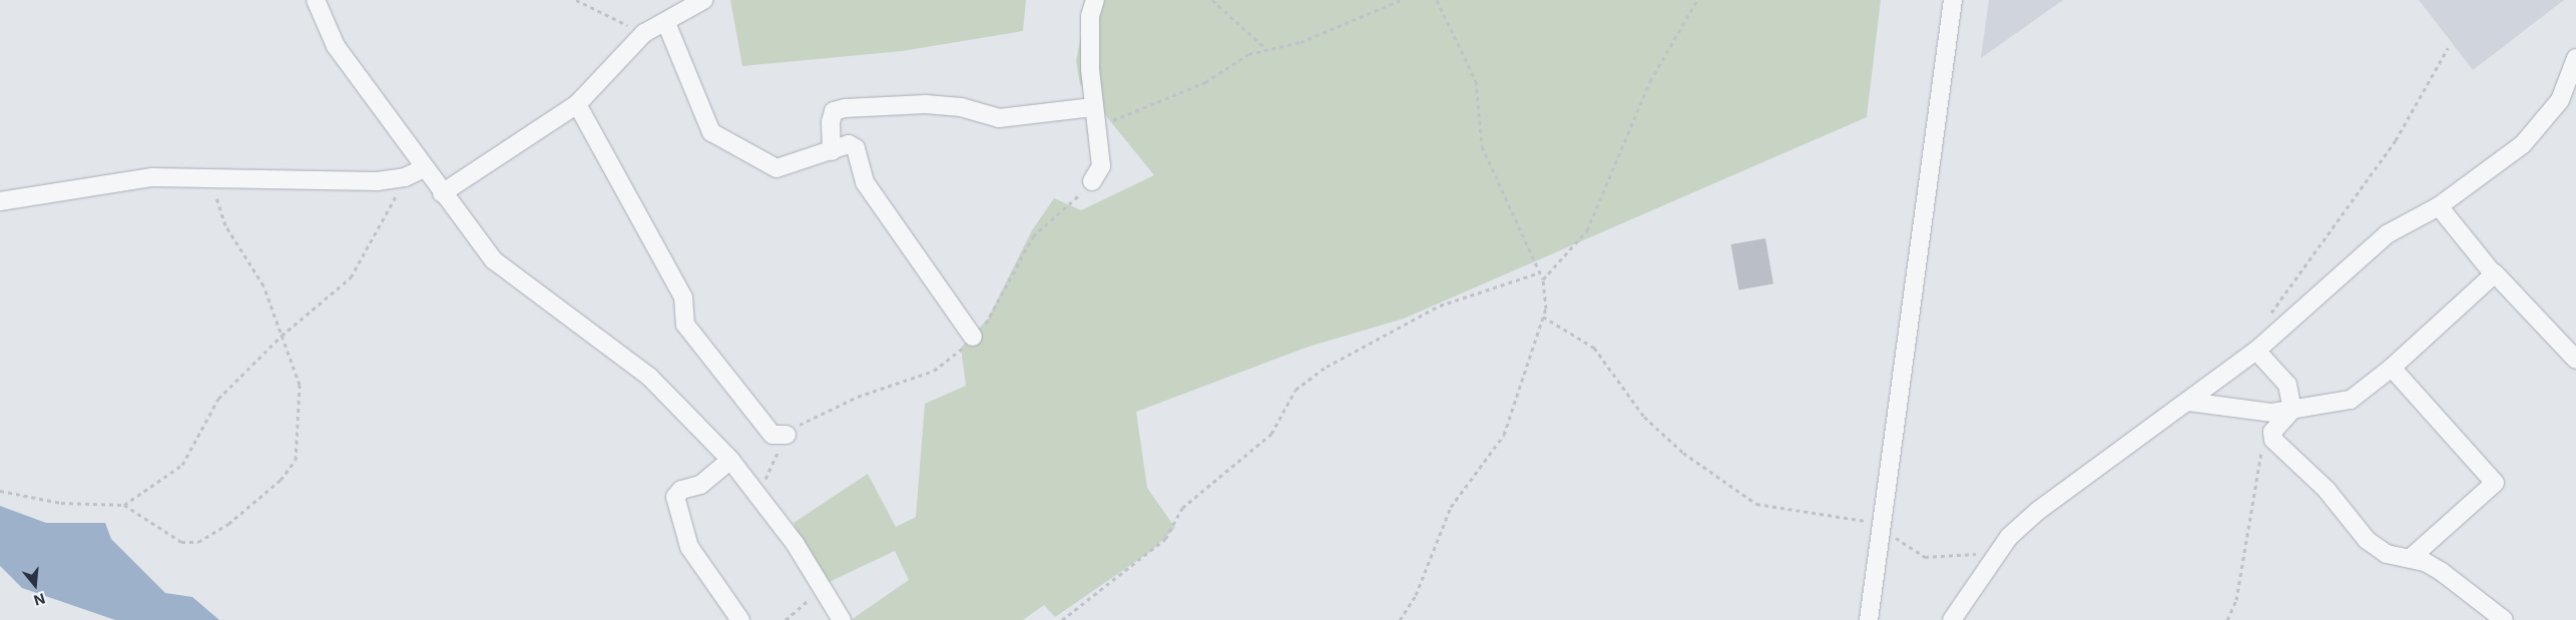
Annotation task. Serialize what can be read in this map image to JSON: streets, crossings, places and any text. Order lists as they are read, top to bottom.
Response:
{
  "north": "bottom"
}
